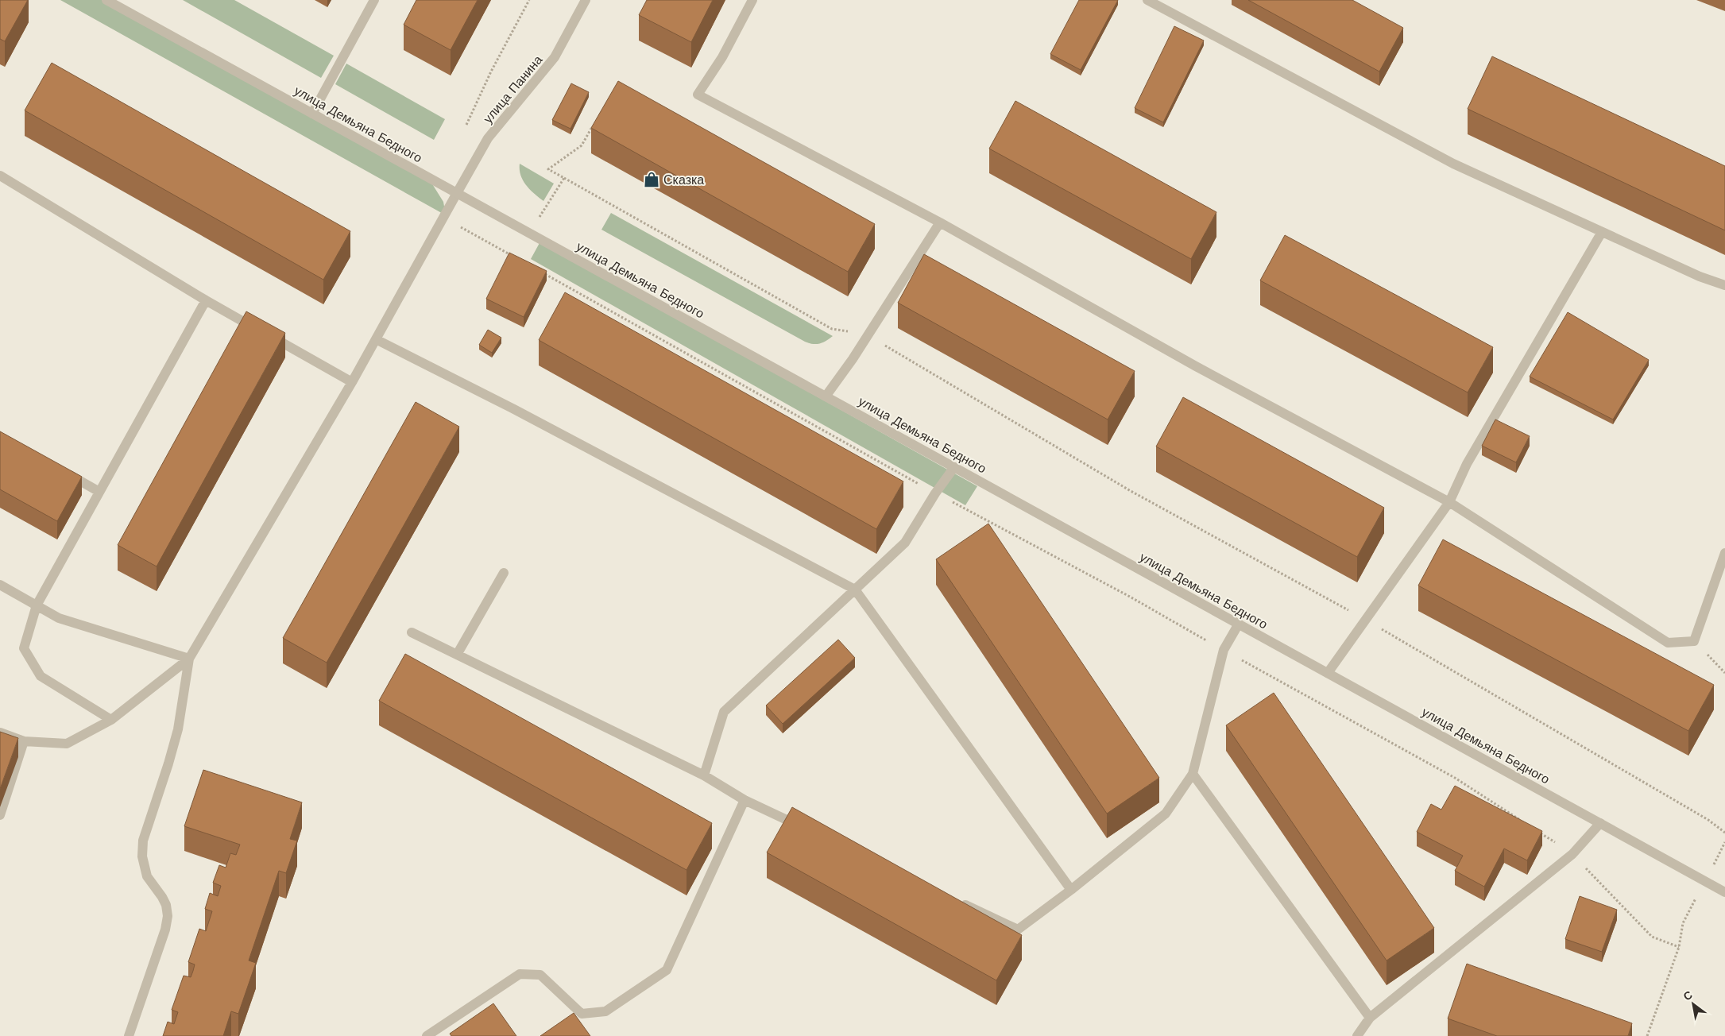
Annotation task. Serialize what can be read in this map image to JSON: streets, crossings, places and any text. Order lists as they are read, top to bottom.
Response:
{
  "streets": {
    "street": ["улица Панина", "улица Демьяна Бедного"]
  },
  "crossings": [
    ["улица Панина", "улица Демьяна Бедного"]
  ],
  "places": {
    "shop": ["Сказка"]
  },
  "north": "top left"
}
